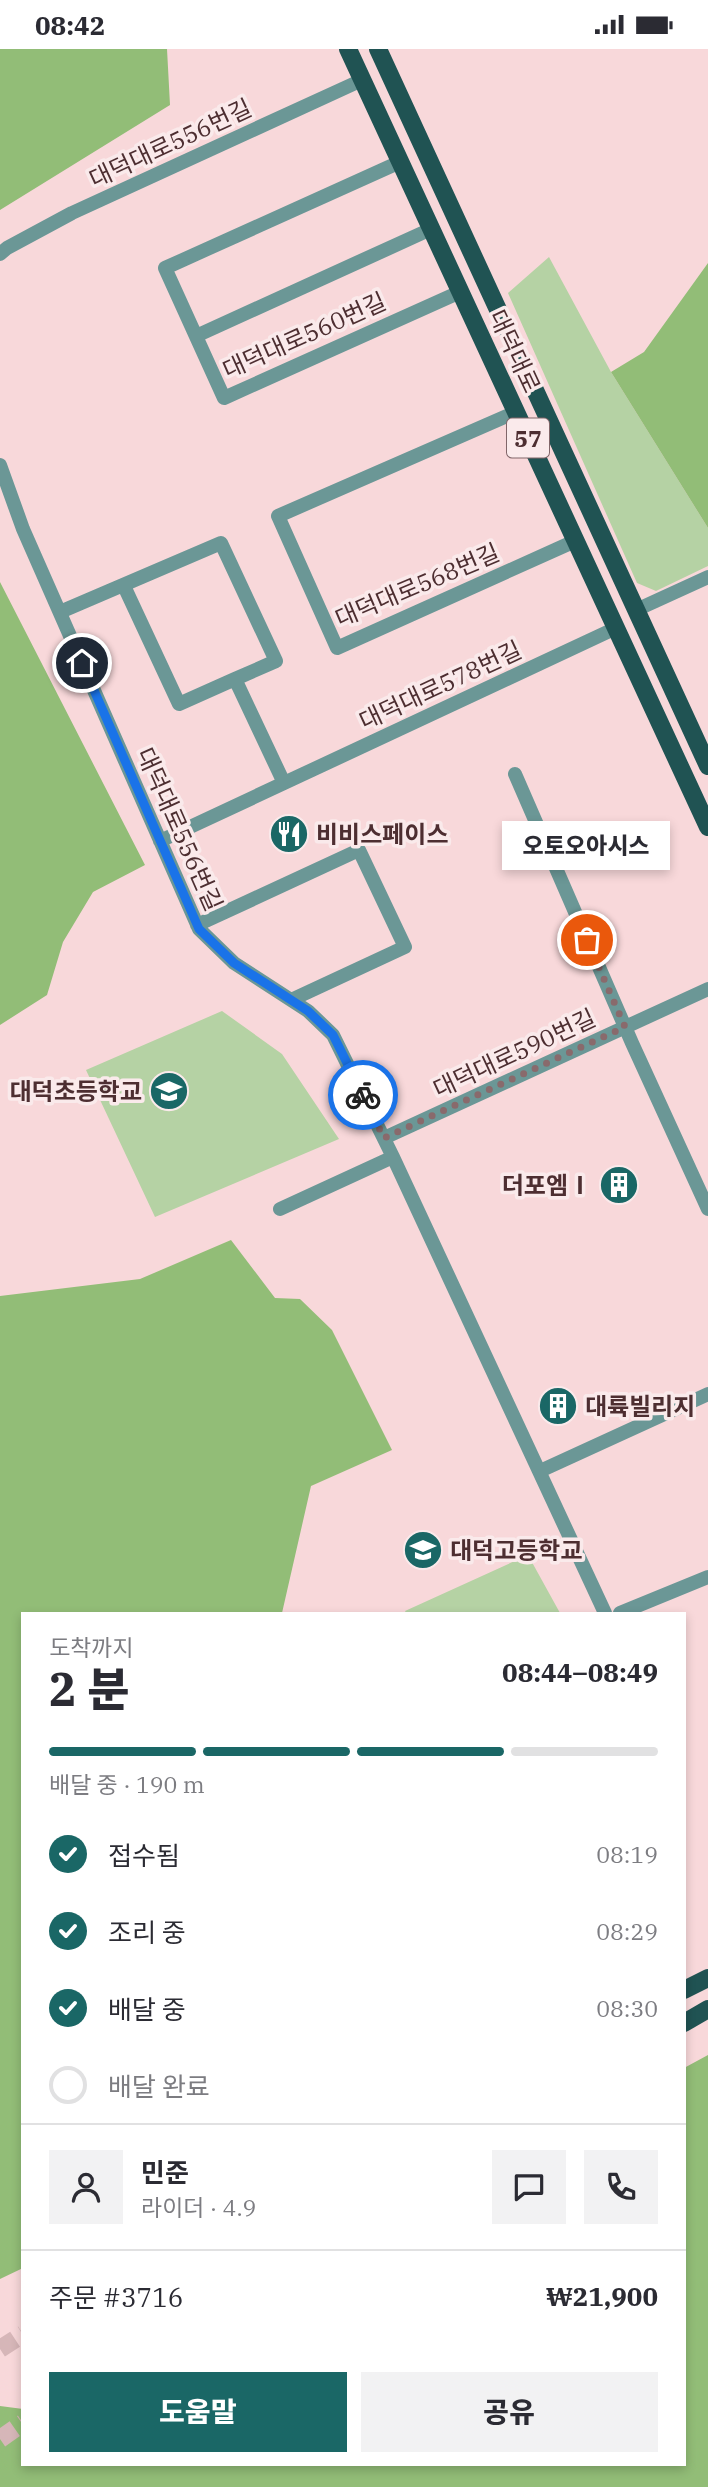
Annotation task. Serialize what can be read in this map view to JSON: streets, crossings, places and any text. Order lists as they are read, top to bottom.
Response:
{
  "streets": {
    "main road": ["대덕대로", "57"],
    "street": [
      "대덕대로556번길",
      "대덕대로560번길",
      "대덕대로568번길",
      "대덕대로578번길",
      "대덕대로590번길"
    ]
  },
  "crossings": [
    ["대덕대로556번길", "대덕대로"],
    ["대덕대로556번길", "대덕대로578번길"],
    ["대덕대로556번길", "대덕대로590번길"],
    ["대덕대로560번길", "대덕대로"],
    ["대덕대로", "대덕대로568번길"],
    ["대덕대로", "대덕대로578번길"]
  ],
  "places": {
    "restaurant": ["비비스페이스"],
    "other": ["오토오아시스"],
    "school or university": ["대덕초등학교", "대덕고등학교"],
    "building": ["더포엠Ⅰ", "대륙빌리지"]
  },
  "page": {
    "status": "08:42",
    "bubble": "오토오아시스",
    "heading": ["2 분", "도착까지", "08:44–08:49"],
    "panel": [
      "민준",
      "라이더 · 4.9",
      "주문 #3716",
      "₩21,900"
    ],
    "bar": "배달 중 · 190 m",
    "list": [
      ["접수됨", "08:19"],
      ["조리 중", "08:29"],
      ["배달 중", "08:30"],
      "배달 완료"
    ],
    "buttons": ["도움말", "공유"]
  }
}
